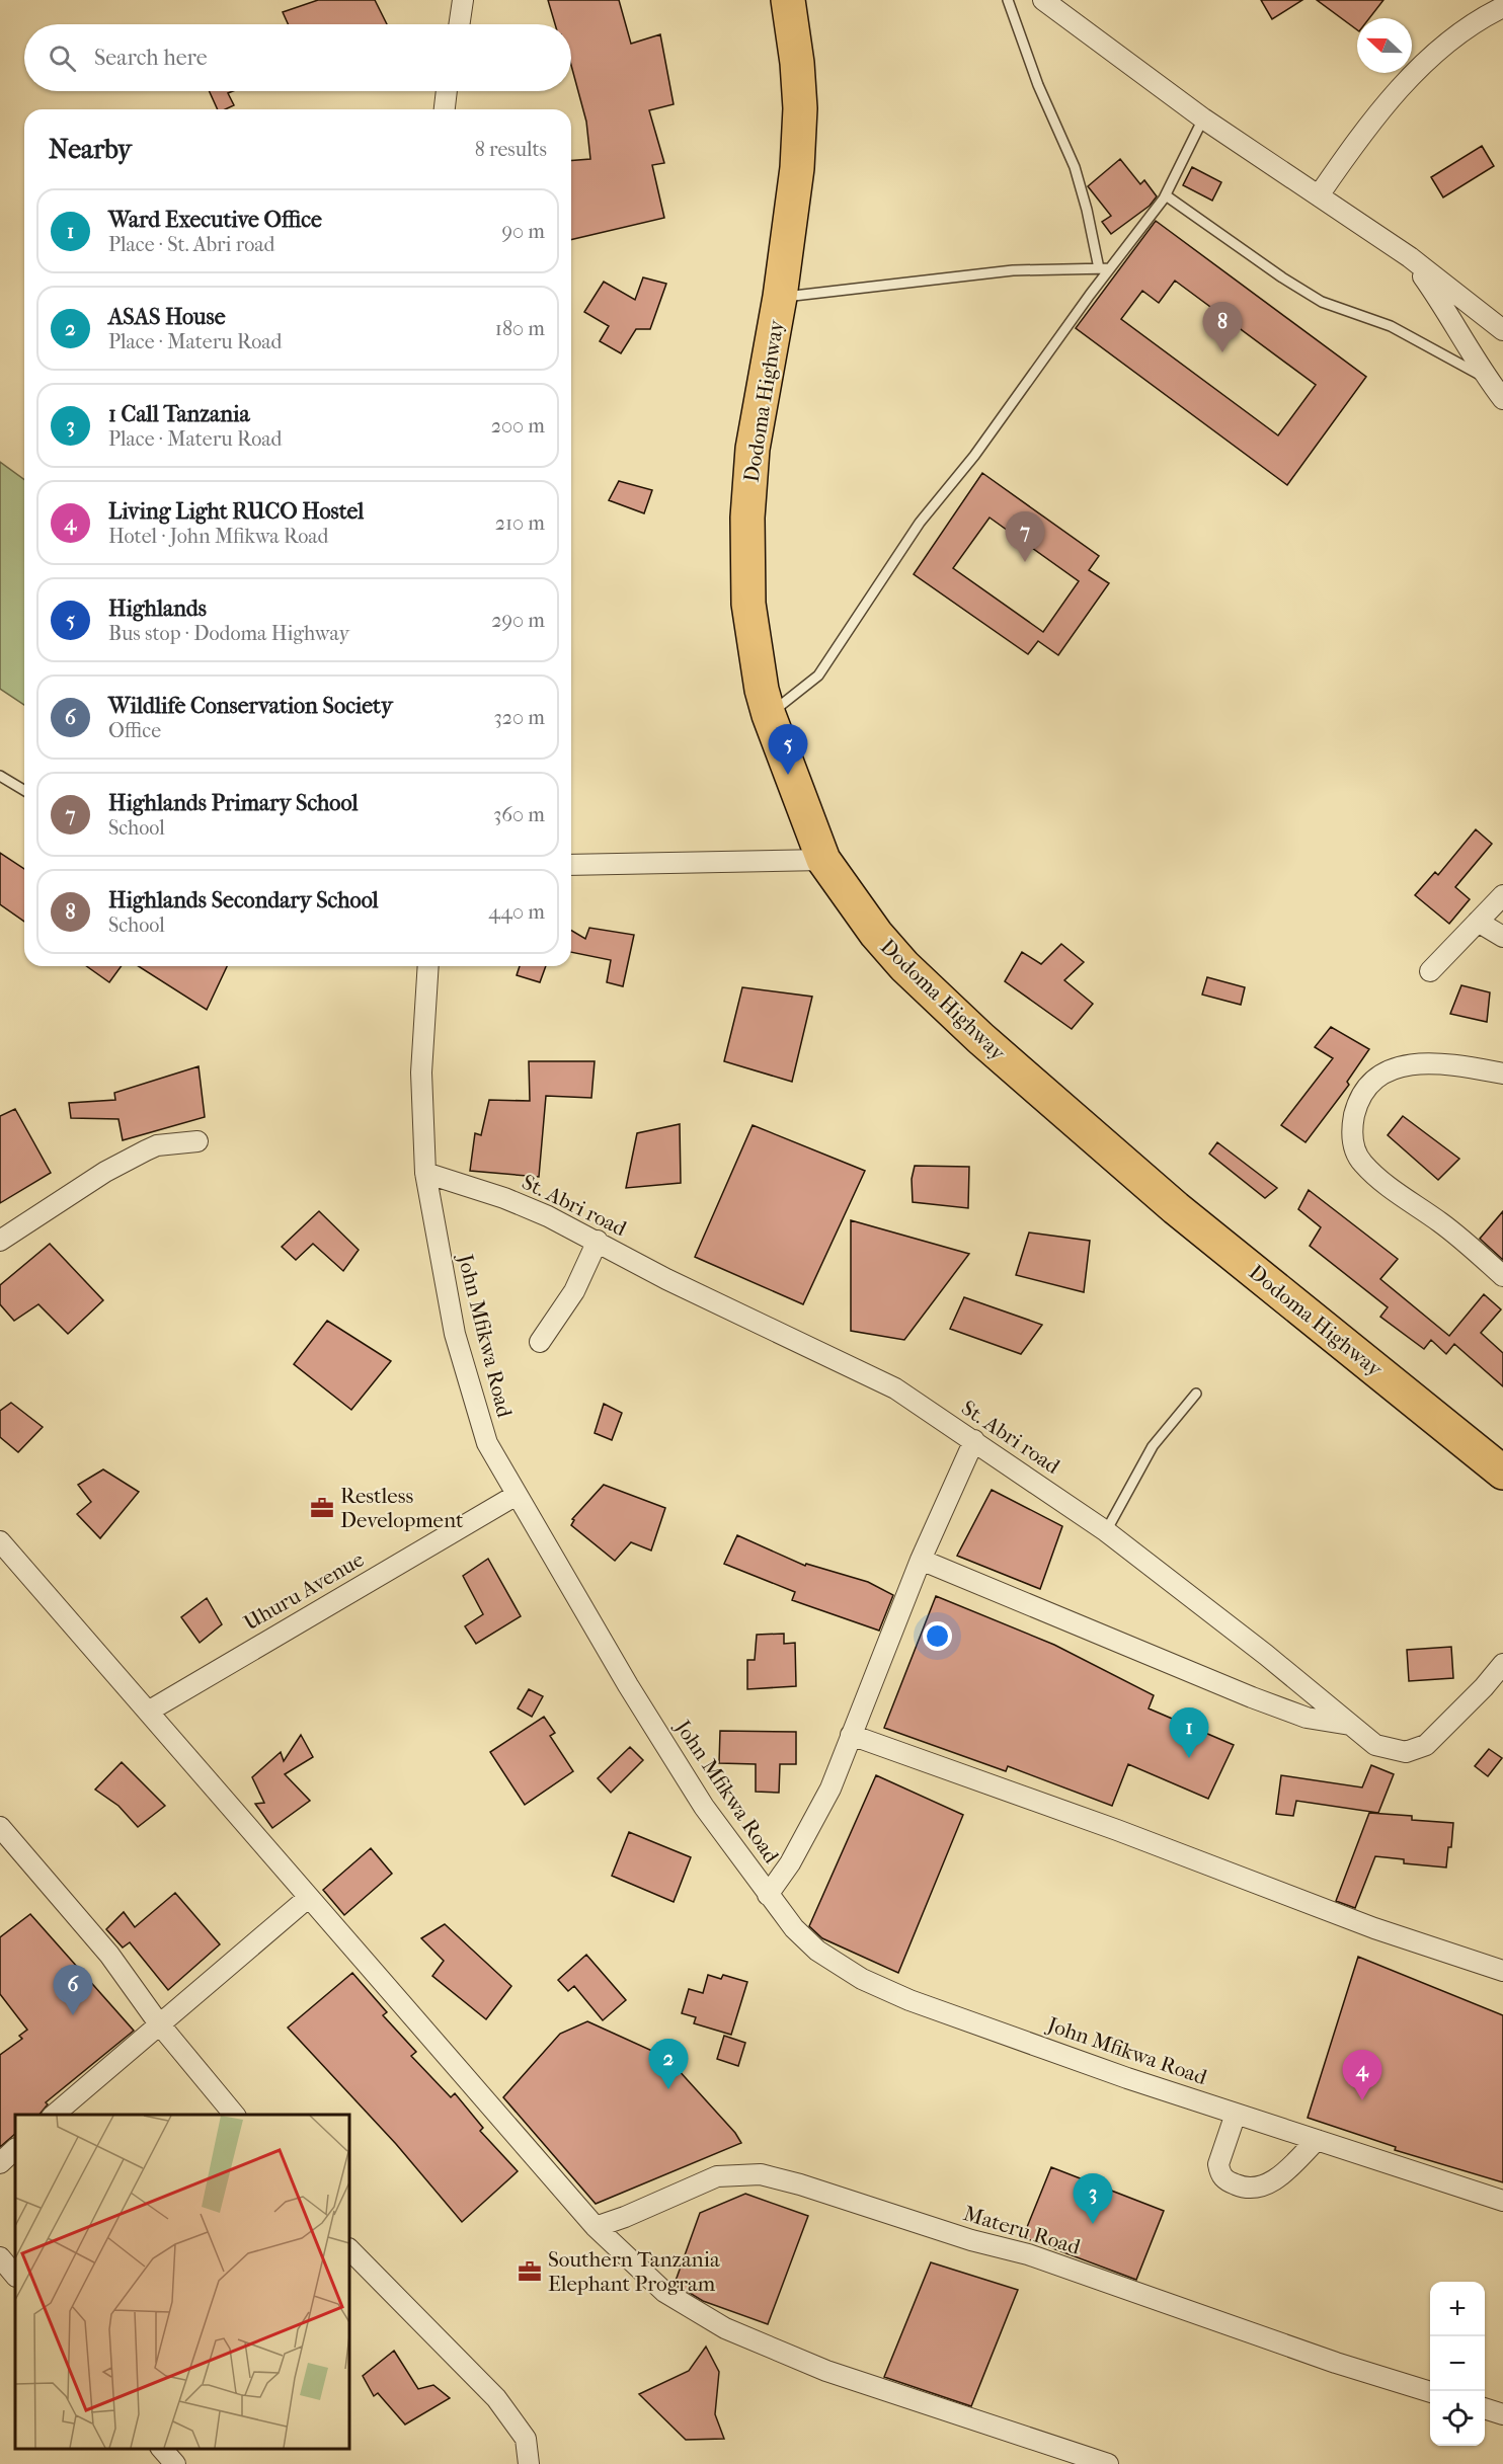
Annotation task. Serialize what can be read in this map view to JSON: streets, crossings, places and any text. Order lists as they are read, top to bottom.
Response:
{
  "streets": {
    "highway": ["Dodoma Highway"],
    "street": [
      "St. Abri road",
      "John Mfikwa Road",
      "Uhuru Avenue",
      "Materu Road"
    ]
  },
  "crossings": [
    ["St. Abri road", "John Mfikwa Road"],
    ["John Mfikwa Road", "Uhuru Avenue"]
  ],
  "places": {
    "office": ["Restless Development", "Southern Tanzania Elephant Program"]
  },
  "north": "left",
  "page": {
    "search": "Search here",
    "heading": ["Nearby", "8 results"],
    "list": [
      {
        "mark": "1",
        "name": "Ward Executive Office",
        "note": "Place · St. Abri road",
        "value": "90 m"
      },
      {
        "mark": "2",
        "name": "ASAS House",
        "note": "Place · Materu Road",
        "value": "180 m"
      },
      {
        "mark": "3",
        "name": "1 Call Tanzania",
        "note": "Place · Materu Road",
        "value": "200 m"
      },
      {
        "mark": "4",
        "name": "Living Light RUCO Hostel",
        "note": "Hotel · John Mfikwa Road",
        "value": "210 m"
      },
      {
        "mark": "5",
        "name": "Highlands",
        "note": "Bus stop · Dodoma Highway",
        "value": "290 m"
      },
      {
        "mark": "6",
        "name": "Wildlife Conservation Society",
        "note": "Office",
        "value": "320 m"
      },
      {
        "mark": "7",
        "name": "Highlands Primary School",
        "note": "School",
        "value": "360 m"
      },
      {
        "mark": "8",
        "name": "Highlands Secondary School",
        "note": "School",
        "value": "440 m"
      }
    ],
    "pins": [
      "8",
      "7",
      "5",
      "1",
      "6",
      "2",
      "4",
      "3"
    ],
    "map_buttons": ["+", "−"]
  }
}
